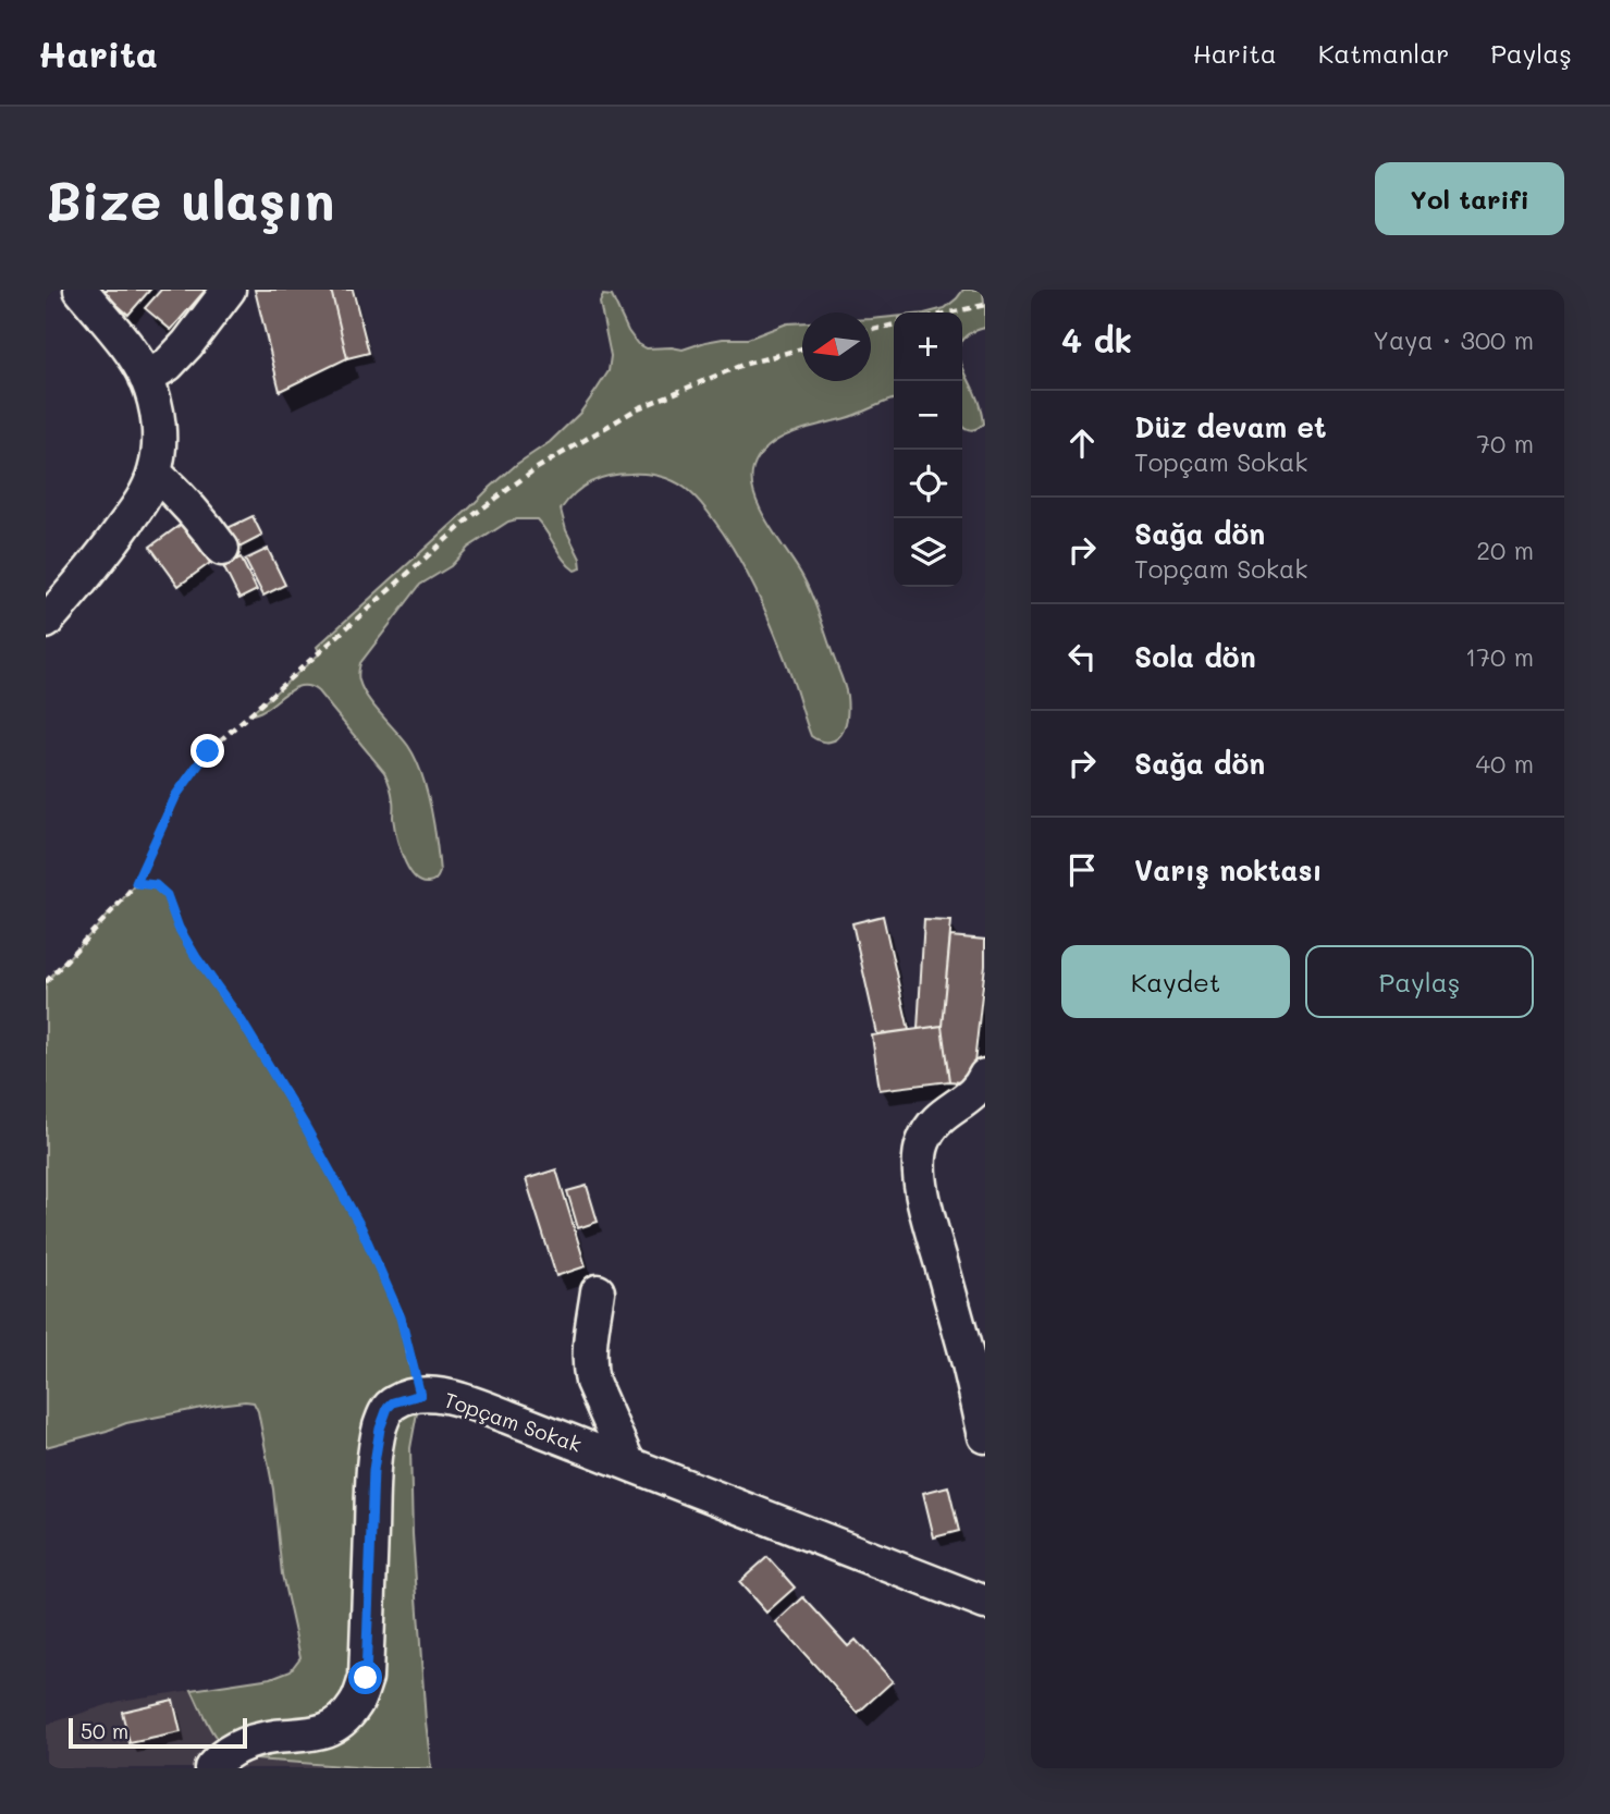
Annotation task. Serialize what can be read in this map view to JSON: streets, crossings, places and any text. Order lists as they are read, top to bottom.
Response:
{
  "streets": {
    "street": ["Topçam Sokak"]
  },
  "scale_bar": "50 m",
  "north": "left",
  "page": {
    "header": "Harita",
    "nav": ["Harita", "Katmanlar", "Paylaş"],
    "buttons": [
      "Yol tarifi",
      ["Kaydet", "Paylaş"]
    ],
    "title": "Bize ulaşın",
    "heading": ["4 dk", "Yaya · 300 m"],
    "map_buttons": ["+", "−"],
    "list": [
      ["Düz devam et", "Topçam Sokak", "70 m"],
      ["Sağa dön", "Topçam Sokak", "20 m"],
      ["Sola dön", "170 m"],
      ["Sağa dön", "40 m"],
      "Varış noktası"
    ],
    "scale": "50 m"
  }
}
